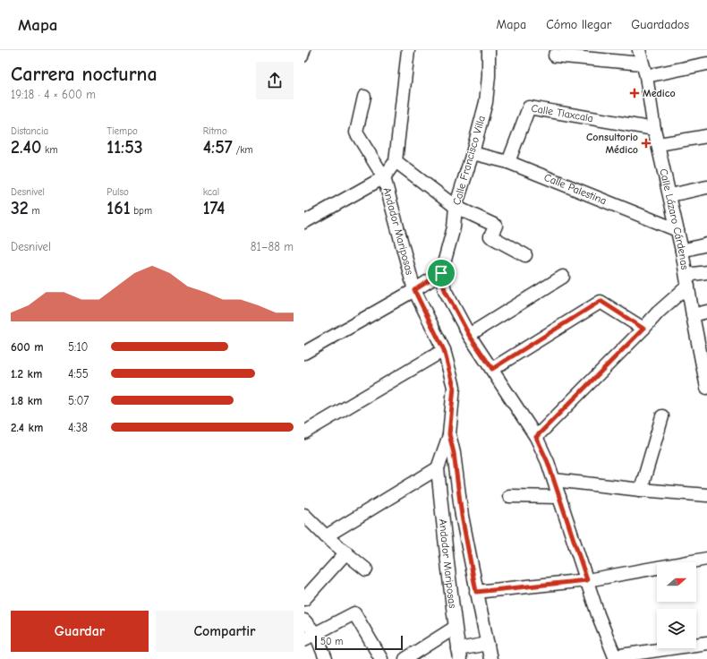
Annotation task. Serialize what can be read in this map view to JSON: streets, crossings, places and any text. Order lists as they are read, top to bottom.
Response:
{
  "streets": {
    "street": [
      "Calle Tlaxcala",
      "Calle Francisco Villa",
      "Calle Palestina",
      "Calle Lázaro Cárdenas",
      "Andador Mariposas"
    ]
  },
  "crossings": [
    ["Calle Tlaxcala", "Calle Palestina"],
    ["Calle Tlaxcala", "Calle Lázaro Cárdenas"],
    ["Calle Francisco Villa", "Calle Palestina"],
    ["Calle Palestina", "Calle Lázaro Cárdenas"]
  ],
  "places": {
    "health": ["Medico", "Consultorio Médico"]
  },
  "scale_bar": "50 m",
  "north": "right",
  "page": {
    "header": "Mapa",
    "nav": ["Mapa", "Cómo llegar", "Guardados"],
    "heading": ["Carrera nocturna", "19:18 · 4 × 600 m"],
    "stats": [
      ["Distancia", "2.40 km"],
      ["Tiempo", "11:53"],
      ["Ritmo", "4:57 /km"],
      ["Desnivel", "32 m"],
      ["Pulso", "161 bpm"],
      ["kcal", "174"]
    ],
    "chart": ["Desnivel", "81–88 m"],
    "list": [
      {
        "name": "600 m",
        "note": "5:10"
      },
      {
        "name": "1.2 km",
        "note": "4:55"
      },
      {
        "name": "1.8 km",
        "note": "5:07"
      },
      {
        "name": "2.4 km",
        "note": "4:38"
      }
    ],
    "buttons": ["Guardar", "Compartir"],
    "scale": "50 m"
  }
}
